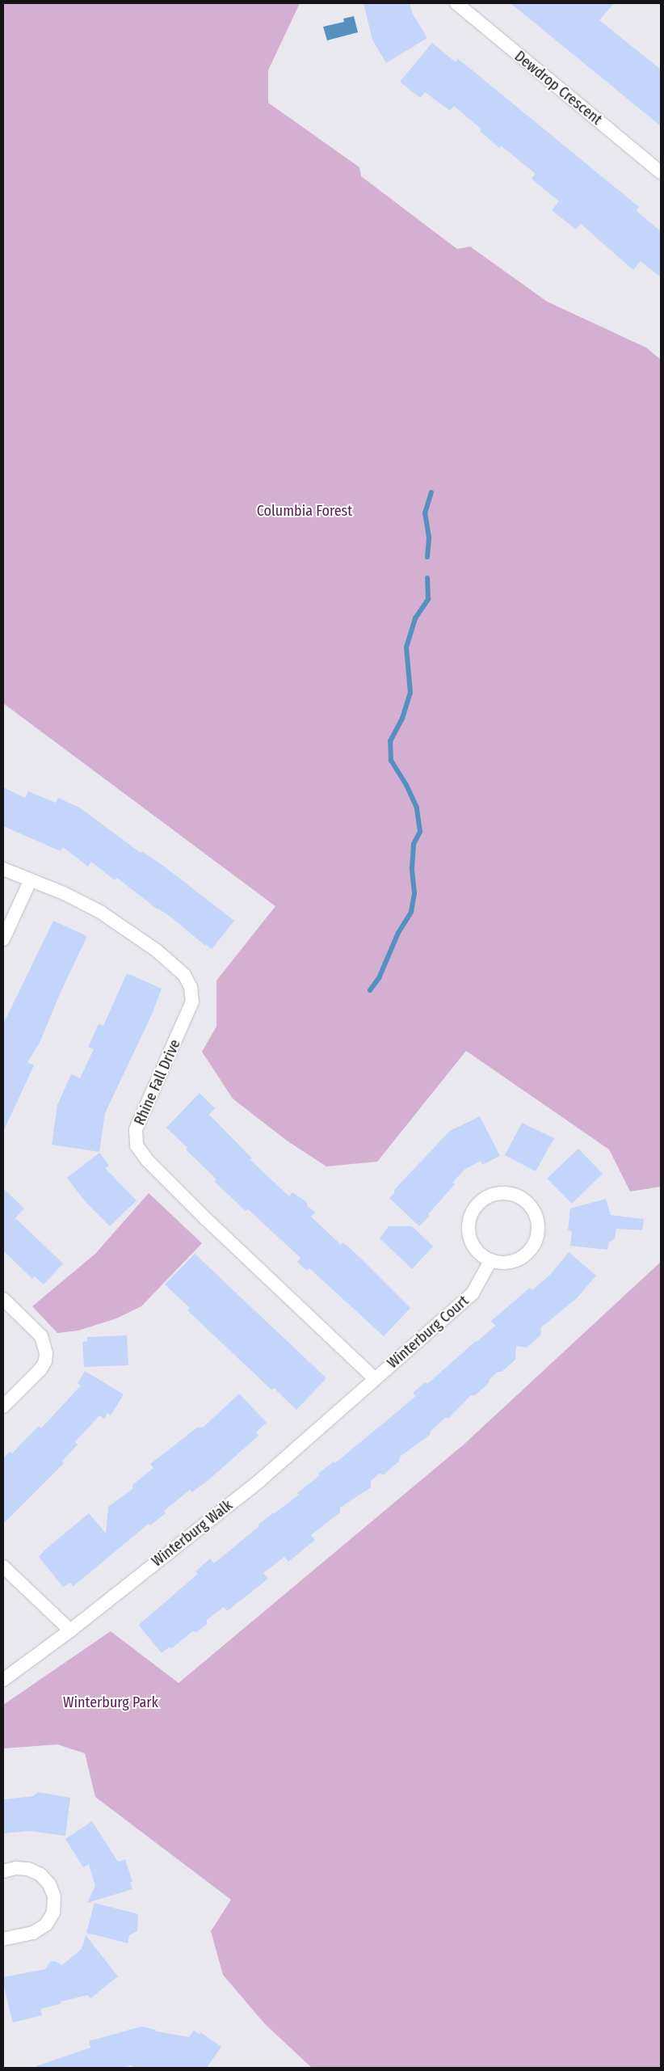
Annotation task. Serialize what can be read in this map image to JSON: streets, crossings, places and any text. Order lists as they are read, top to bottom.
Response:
{
  "streets": {
    "street": [
      "Dewdrop Crescent",
      "Rhine Fall Drive",
      "Winterburg Court",
      "Winterburg Walk"
    ]
  },
  "crossings": [
    ["Rhine Fall Drive", "Winterburg Court"],
    ["Rhine Fall Drive", "Winterburg Walk"],
    ["Winterburg Court", "Winterburg Walk"]
  ],
  "parks": ["Columbia Forest", "Winterburg Park"]
}
